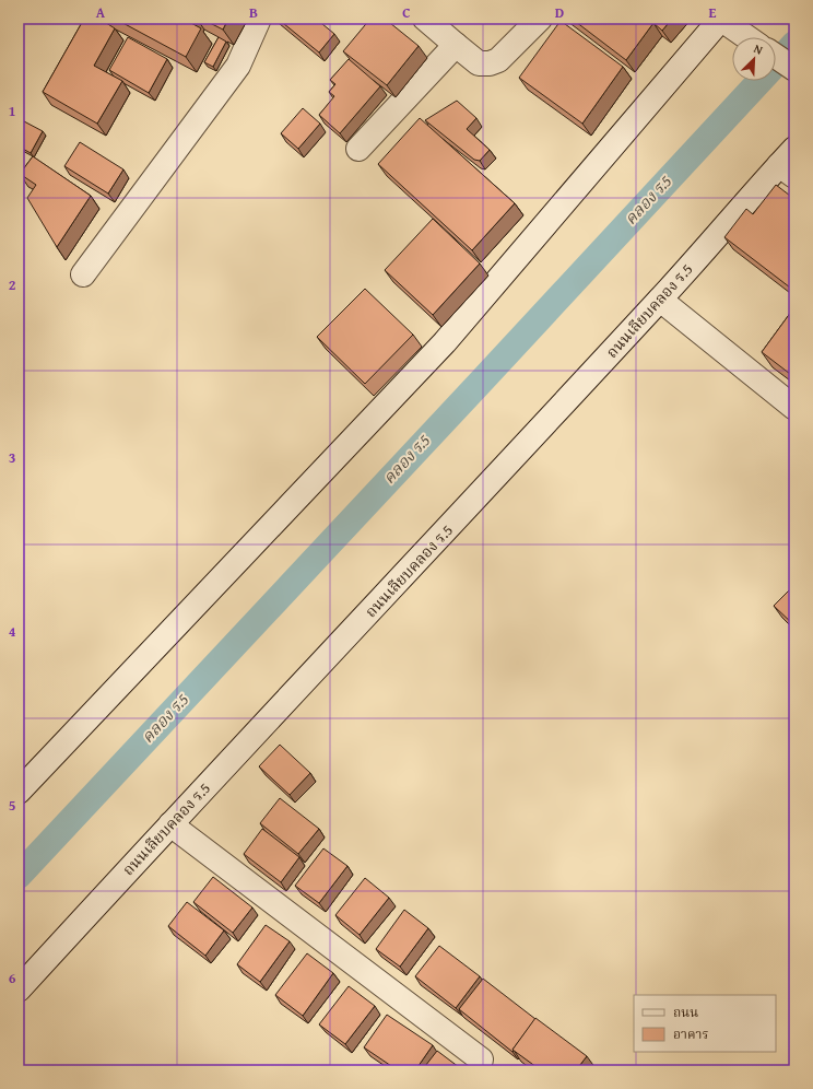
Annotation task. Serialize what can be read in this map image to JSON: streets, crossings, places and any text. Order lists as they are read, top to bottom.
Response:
{
  "streets": {
    "street": ["ถนนเลียบคลอง ร.5"]
  },
  "water": ["คลอง ร.5"],
  "legend": ["ถนน", "อาคาร"],
  "north": "top right",
  "grid": {
    "columns": [
      "A",
      "B",
      "C",
      "D",
      "E"
    ],
    "rows": [
      "1",
      "2",
      "3",
      "4",
      "5",
      "6"
    ]
  }
}
